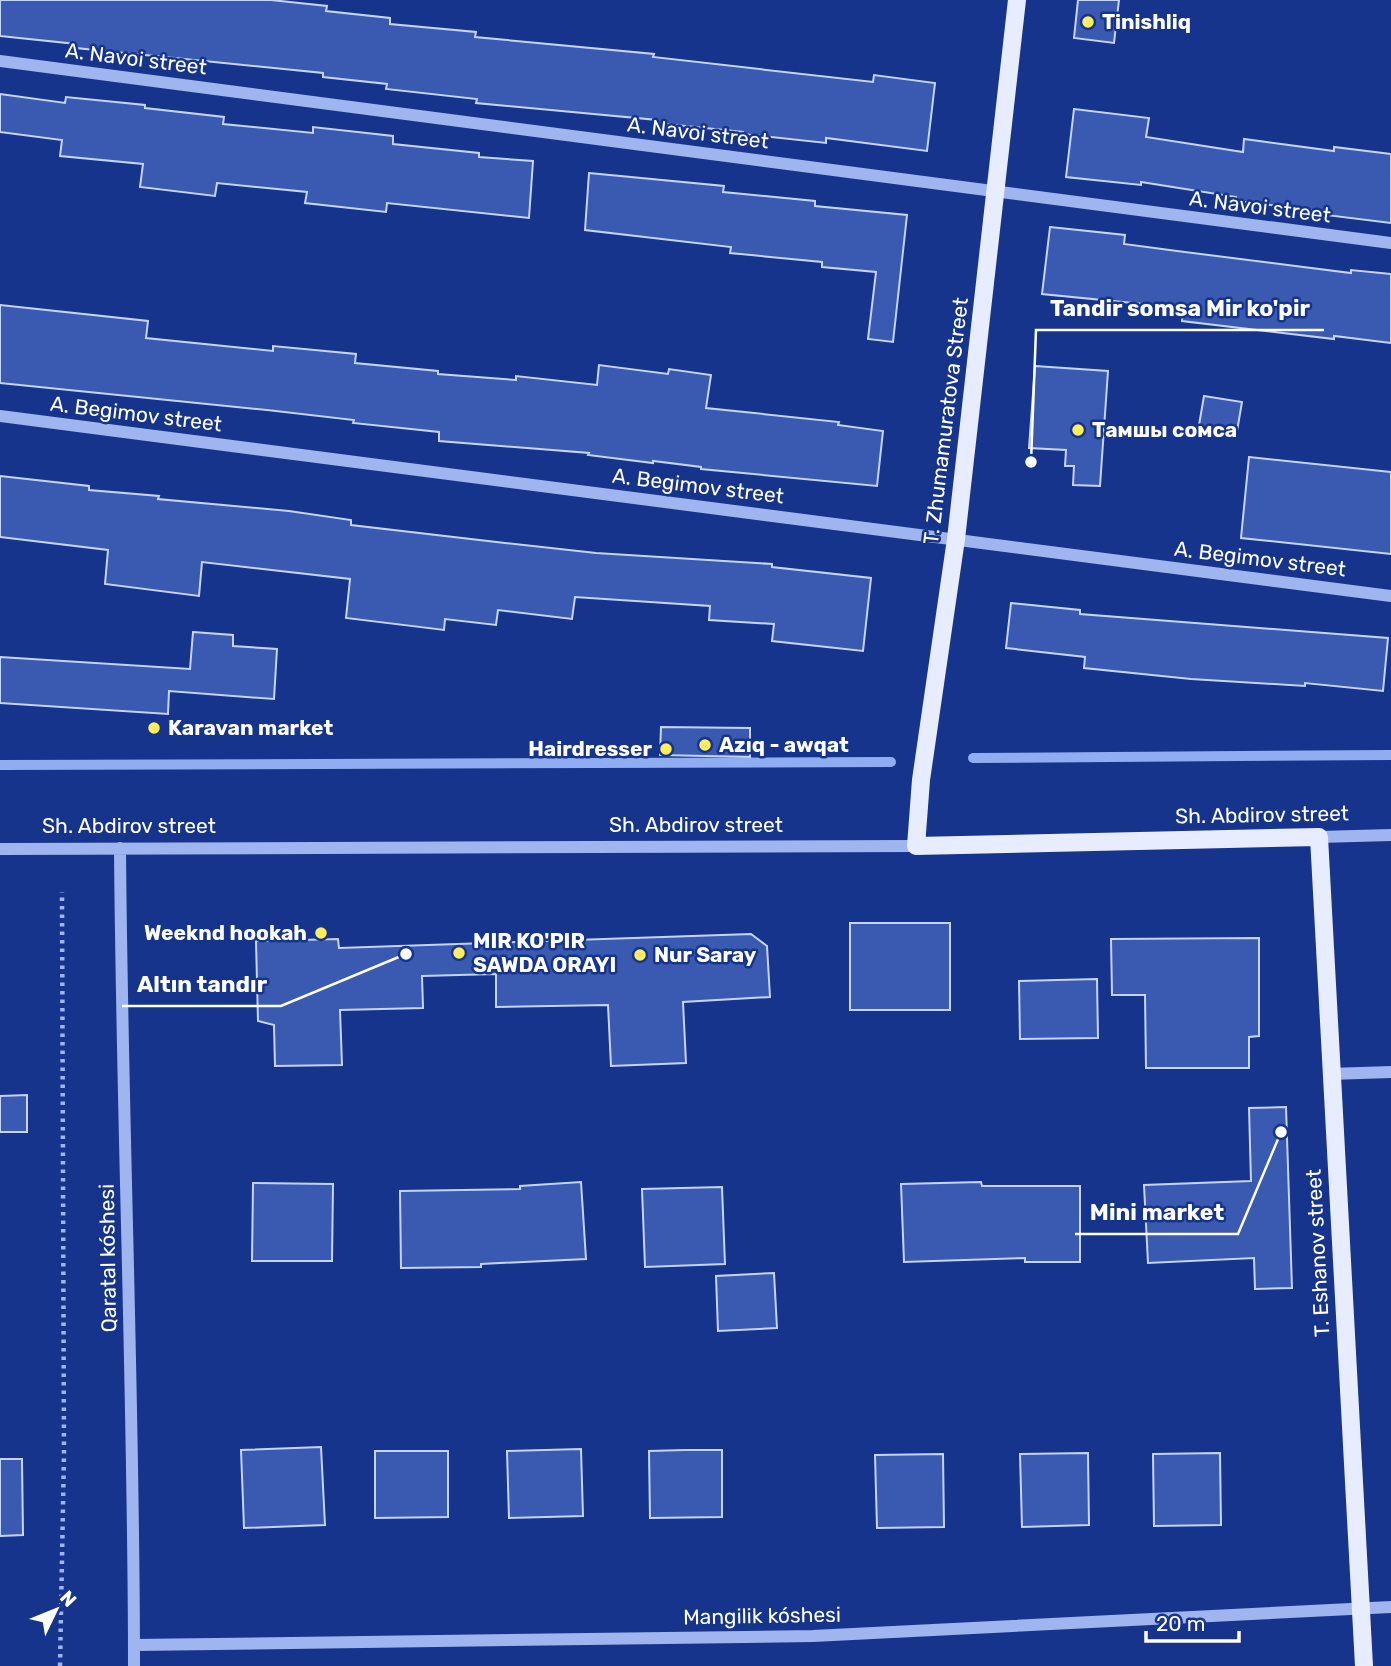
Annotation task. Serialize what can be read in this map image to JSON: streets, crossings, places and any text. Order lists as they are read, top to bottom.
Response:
{
  "streets": {
    "main road": ["T. Zhumamuratova Street", "Sh. Abdirov street", "T. Eshanov street"],
    "street": [
      "A. Navoi street",
      "A. Begimov street",
      "Qaratal kóshesi",
      "Mangilik kóshesi"
    ]
  },
  "crossings": [
    ["A. Navoi street", "T. Zhumamuratova Street"],
    ["A. Begimov street", "T. Zhumamuratova Street"],
    ["T. Zhumamuratova Street", "Sh. Abdirov street"],
    ["Sh. Abdirov street", "T. Eshanov street"],
    ["Sh. Abdirov street", "Qaratal kóshesi"],
    ["T. Eshanov street", "Mangilik kóshesi"],
    ["Qaratal kóshesi", "Mangilik kóshesi"]
  ],
  "places": [
    "Tinishliq",
    "Тамшы сомса",
    "Tandir somsa Mir ko'pir",
    "Karavan market",
    "Azıq - awqat",
    "Hairdresser",
    "Weeknd hookah",
    "MIR KO'PIR SAWDA ORAYI",
    "Altın tandır",
    "Nur Saray",
    "Mini market"
  ],
  "scale_bar": "20 m",
  "north": "top right"
}
